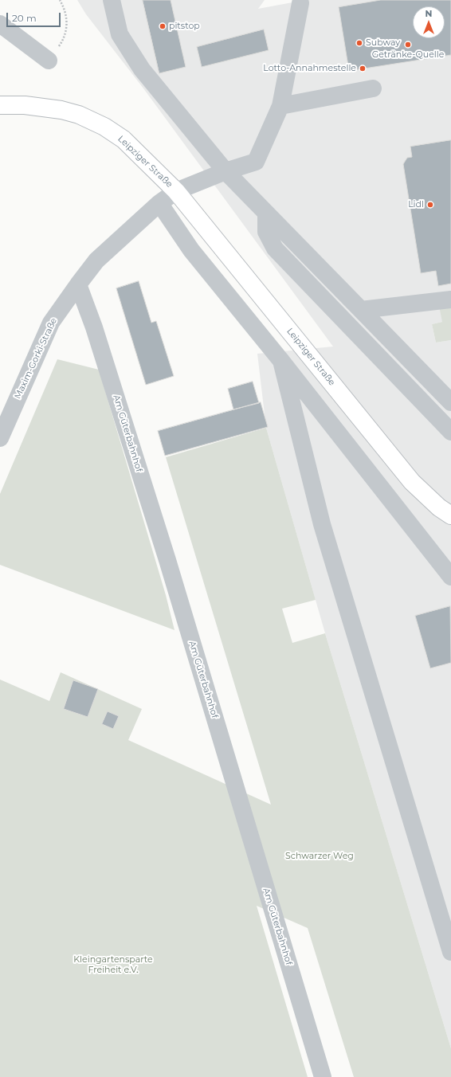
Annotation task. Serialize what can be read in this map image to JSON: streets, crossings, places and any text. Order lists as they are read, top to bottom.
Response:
{
  "streets": {
    "main road": ["Leipziger Straße"],
    "street": ["Maxim-Gorki-Straße", "Am Güterbahnhof"]
  },
  "crossings": [
    ["Leipziger Straße", "Maxim-Gorki-Straße"],
    ["Maxim-Gorki-Straße", "Am Güterbahnhof"]
  ],
  "parks": ["Schwarzer Weg", "Kleingartensparte Freiheit e.V."],
  "places": [
    "pitstop",
    "Subway",
    "Getränke-Quelle",
    "Lotto-Annahmestelle",
    "Lidl"
  ],
  "scale_bar": "20 m",
  "north": "top"
}
